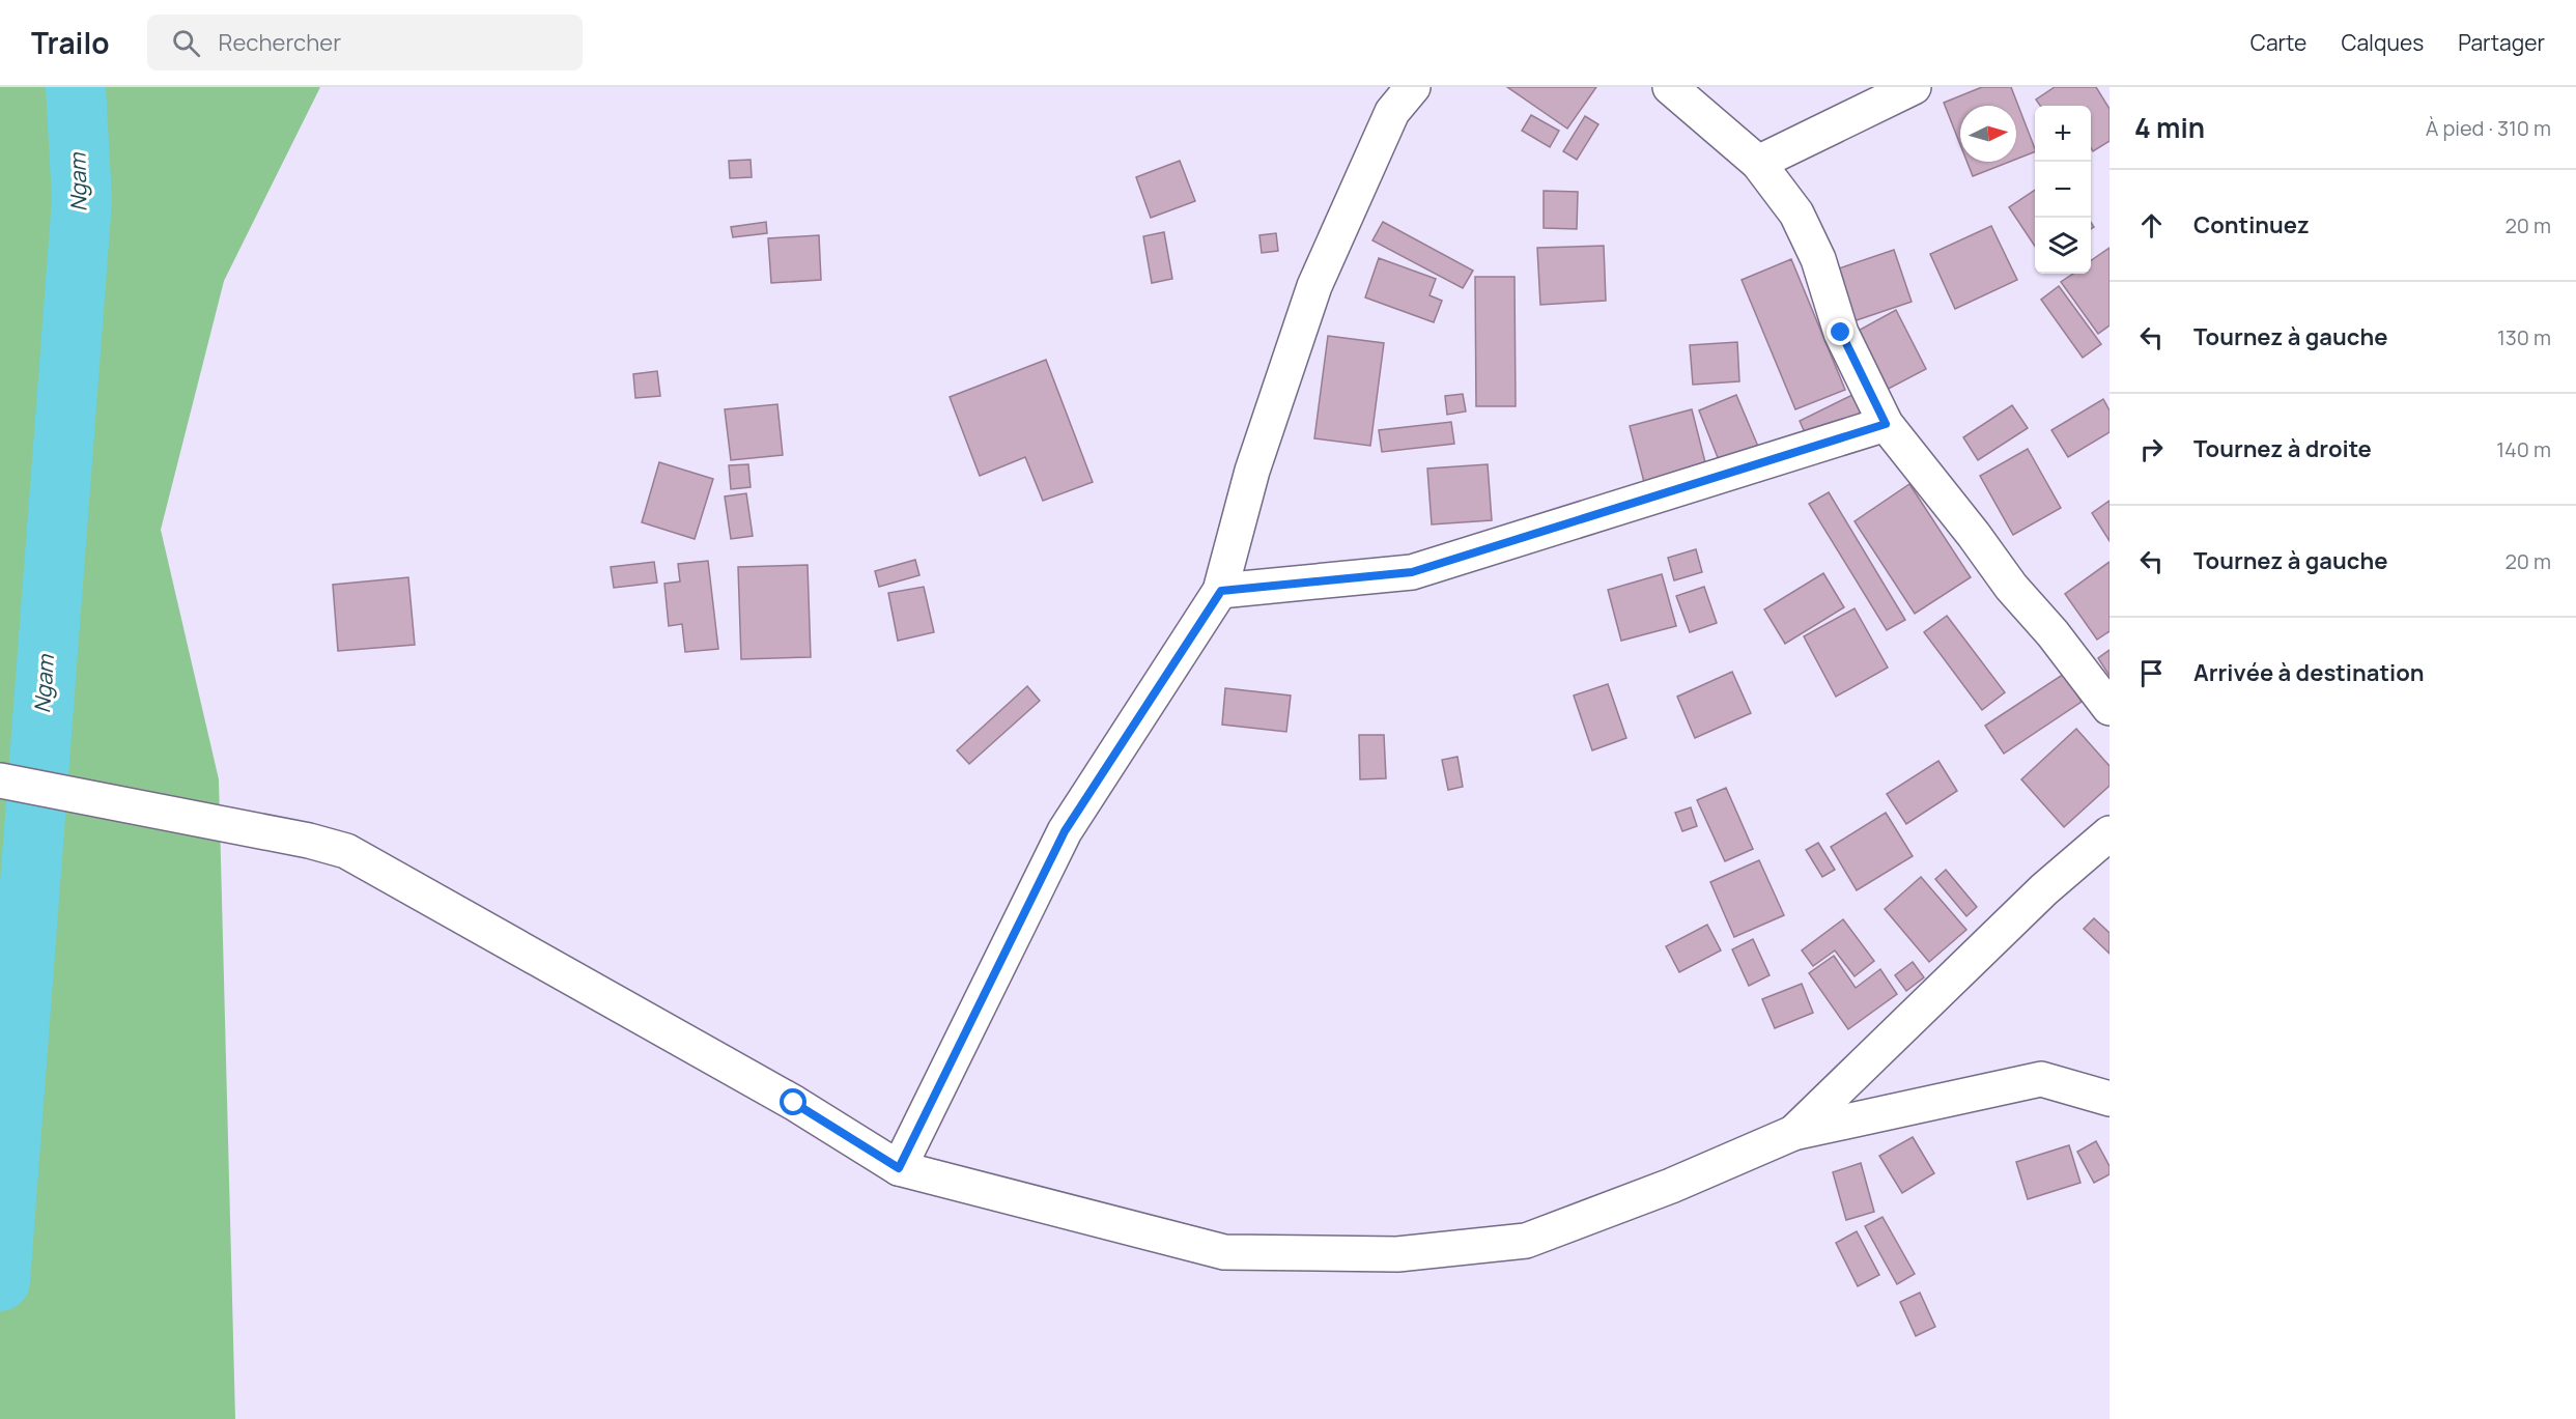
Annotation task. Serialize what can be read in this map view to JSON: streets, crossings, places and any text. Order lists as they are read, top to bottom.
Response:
{
  "water": ["Ngam"],
  "north": "right",
  "page": {
    "header": "Trailo",
    "search": "Rechercher",
    "nav": ["Carte", "Calques", "Partager"],
    "heading": ["4 min", "À pied · 310 m"],
    "map_buttons": ["+", "−"],
    "list": [
      ["Continuez", "20 m"],
      ["Tournez à gauche", "130 m"],
      ["Tournez à droite", "140 m"],
      ["Tournez à gauche", "20 m"],
      "Arrivée à destination"
    ]
  }
}
